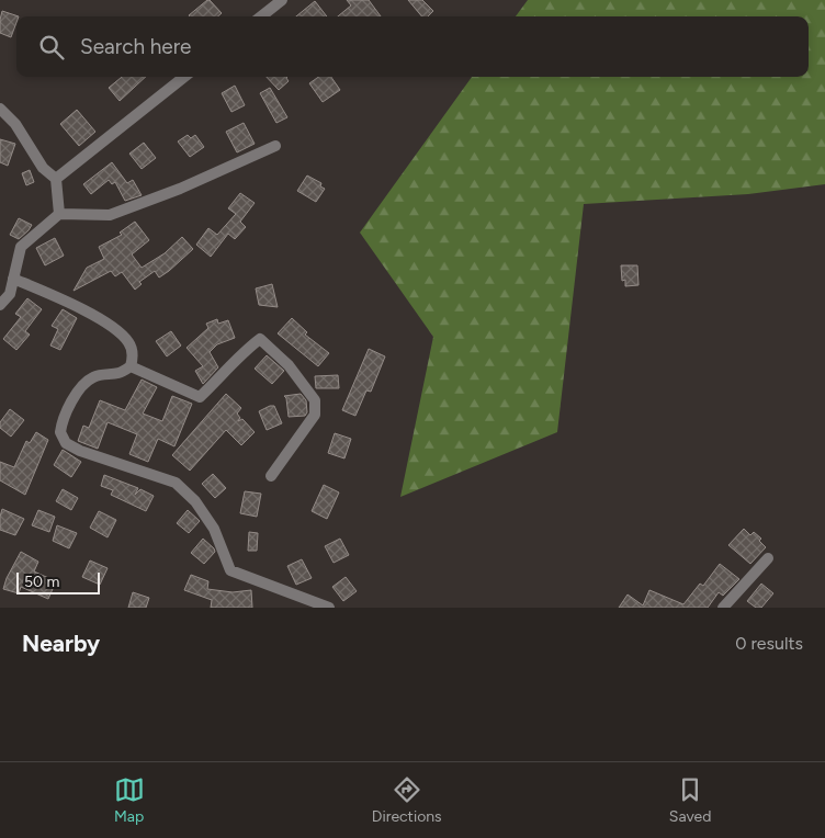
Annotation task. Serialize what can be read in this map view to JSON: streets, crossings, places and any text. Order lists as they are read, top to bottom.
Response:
{
  "scale_bar": "50 m",
  "page": {
    "search": "Search here",
    "scale": "50 m",
    "heading": ["Nearby", "0 results"],
    "nav": ["Map", "Directions", "Saved"]
  }
}
